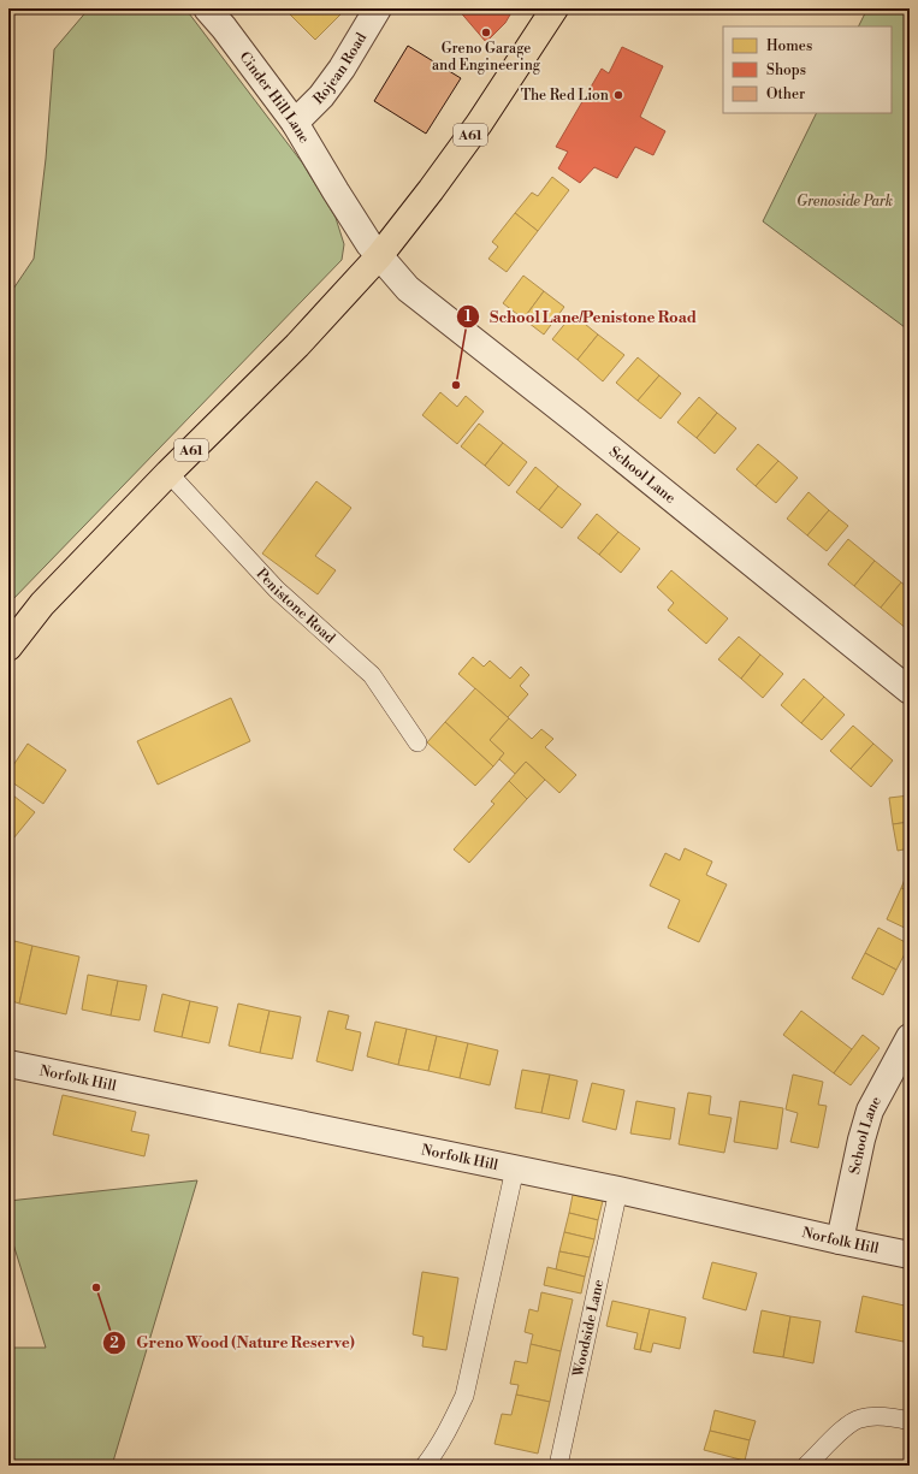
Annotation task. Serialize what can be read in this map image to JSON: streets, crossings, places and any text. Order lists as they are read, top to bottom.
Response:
{
  "streets": {
    "highway": ["A61"],
    "street": [
      "Rojean Road",
      "Cinder Hill Lane",
      "School Lane",
      "Norfolk Hill"
    ],
    "lane": ["Penistone Road", "Woodside Lane"]
  },
  "crossings": [
    ["Rojean Road", "Cinder Hill Lane"],
    ["Cinder Hill Lane", "A61"],
    ["Cinder Hill Lane", "School Lane"],
    ["A61", "School Lane"],
    ["A61", "Penistone Road"],
    ["School Lane", "Norfolk Hill"],
    ["Norfolk Hill", "Woodside Lane"]
  ],
  "parks": ["Grenoside Park"],
  "places": [
    "Greno Garage and Engineering",
    "The Red Lion",
    "School Lane/Penistone Road",
    "Greno Wood (Nature Reserve)"
  ],
  "legend": ["Homes", "Shops", "Other"]
}
